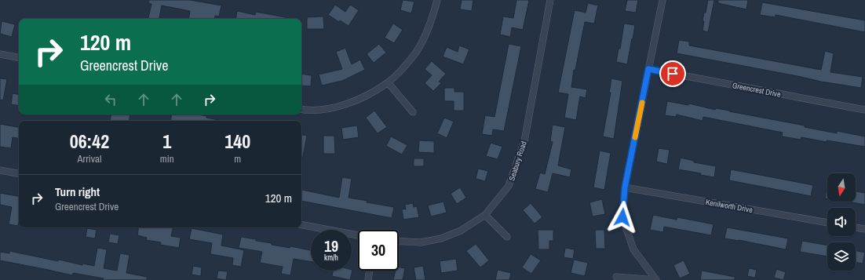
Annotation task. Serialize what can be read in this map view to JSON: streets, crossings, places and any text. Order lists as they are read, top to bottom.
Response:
{
  "streets": {
    "street": ["Greencrest Drive", "Seabury Road", "Kenilworth Drive"]
  },
  "north": "bottom",
  "page": {
    "turn": ["120 m", "Greencrest Drive"],
    "eta": [
      "06:42",
      "Arrival",
      "1",
      "min",
      "140",
      "m"
    ],
    "list": [
      {
        "name": "Turn right",
        "note": "Greencrest Drive",
        "value": "120 m"
      }
    ],
    "speed": "19 km/h",
    "limit": "30"
  }
}
